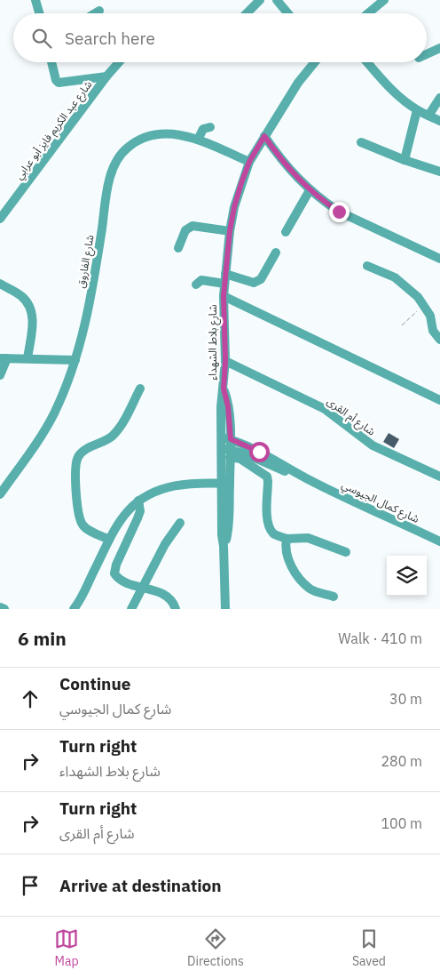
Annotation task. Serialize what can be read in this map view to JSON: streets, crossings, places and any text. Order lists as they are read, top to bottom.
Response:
{
  "streets": {
    "street": [
      "شارع عبد الكريم فايز أبو عرابي",
      "شارع الفاروق",
      "شارع بلاط الشهداء",
      "شارع أم القرى",
      "شارع كمال الجيوسي"
    ]
  },
  "crossings": [
    ["شارع الفاروق", "شارع بلاط الشهداء"],
    ["شارع بلاط الشهداء", "شارع أم القرى"],
    ["شارع بلاط الشهداء", "شارع كمال الجيوسي"]
  ],
  "page": {
    "search": "Search here",
    "heading": ["6 min", "Walk · 410 m"],
    "list": [
      ["Continue", "شارع كمال الجيوسي", "30 m"],
      ["Turn right", "شارع بلاط الشهداء", "280 m"],
      ["Turn right", "شارع أم القرى", "100 m"],
      "Arrive at destination"
    ],
    "nav": ["Map", "Directions", "Saved"]
  }
}
